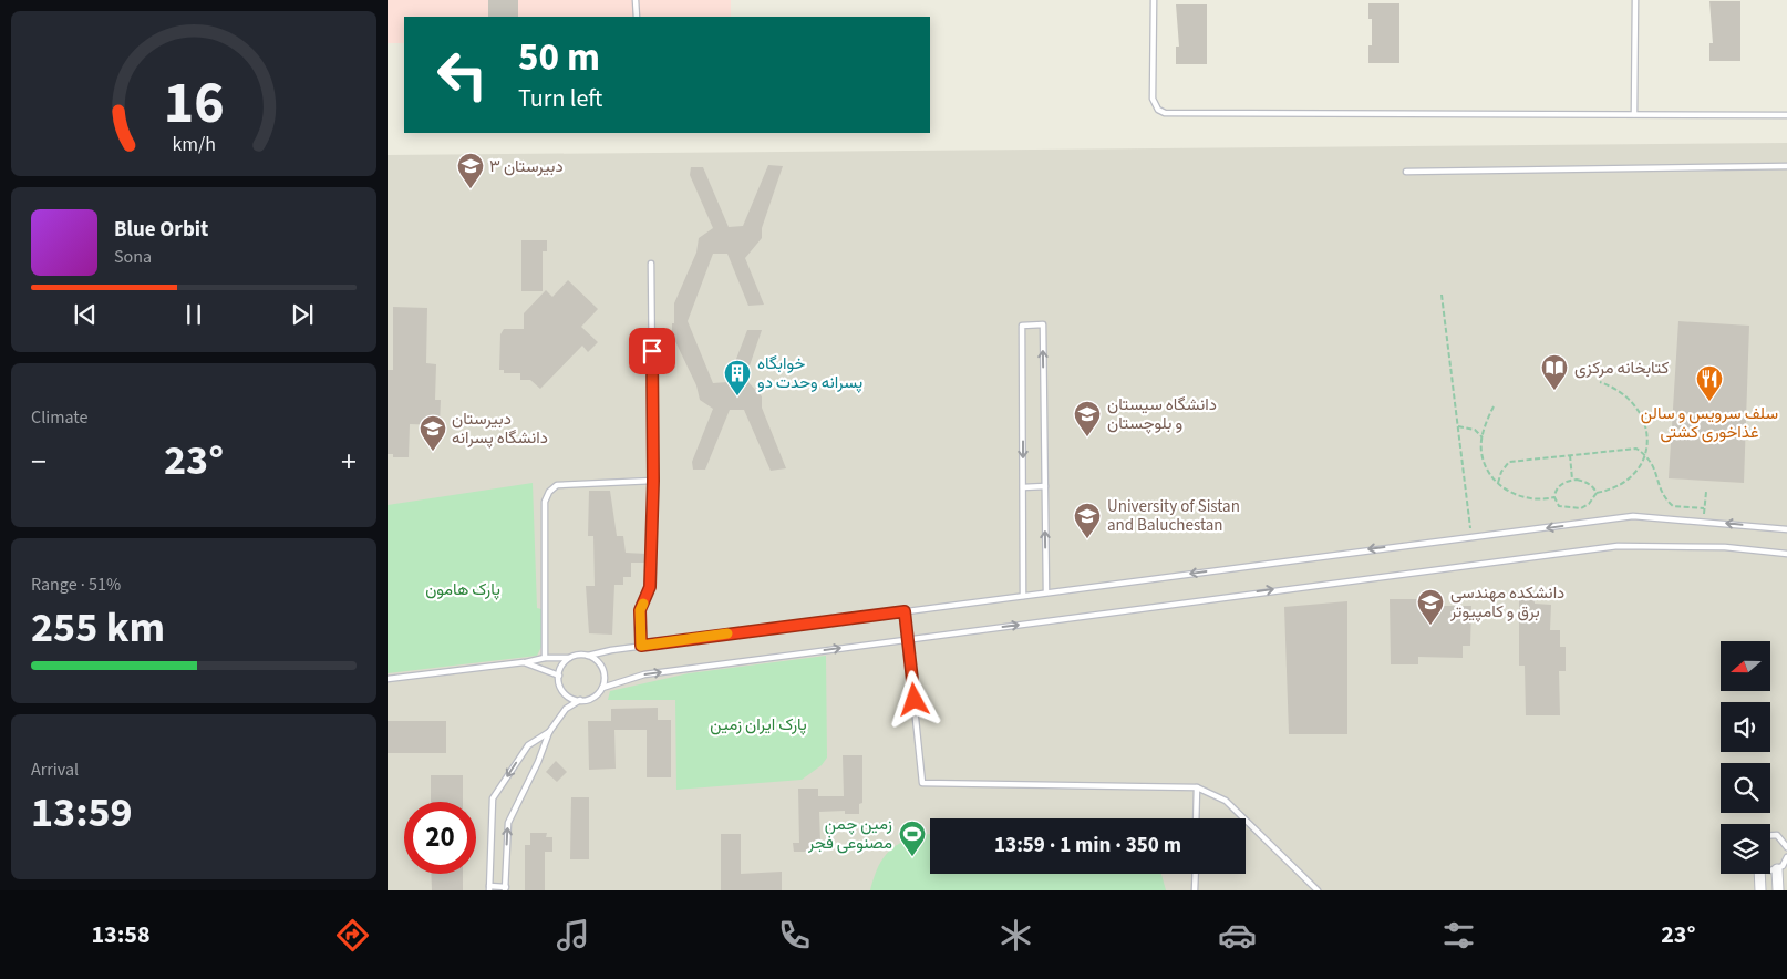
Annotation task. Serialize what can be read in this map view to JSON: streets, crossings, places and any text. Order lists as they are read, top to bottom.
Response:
{
  "parks": ["پارک هامون", "پارک ایران زمین"],
  "places": {
    "school or university": [
      "دبیرستان ۳",
      "دانشگاه سیستان و بلوچستان",
      "دبیرستان دانشگاه پسرانه",
      "University of Sistan and Baluchestan",
      "دانشکده مهندسی برق و کامپیوتر"
    ],
    "library": ["کتابخانه مرکزی"],
    "building": ["خوابگاه پسرانه وحدت دو"],
    "restaurant": ["سلف سرویس و سالن غذاخوری کشتی"],
    "sports": ["زمین چمن مصنوعی فجر"]
  },
  "north": "left",
  "page": {
    "turn": ["50 m", "Turn left"],
    "song": ["Blue Orbit", "Sona"],
    "tile": [
      "Climate",
      ["Range · 51%", "255 km"],
      ["Arrival", "13:59"]
    ],
    "heat": ["−", "23°", "+"],
    "limit": "20",
    "trip": "13:59 · 1 min · 350 m",
    "tabs": ["13:58", "23°"],
    "gauge": ["16", "km/h"]
  }
}
